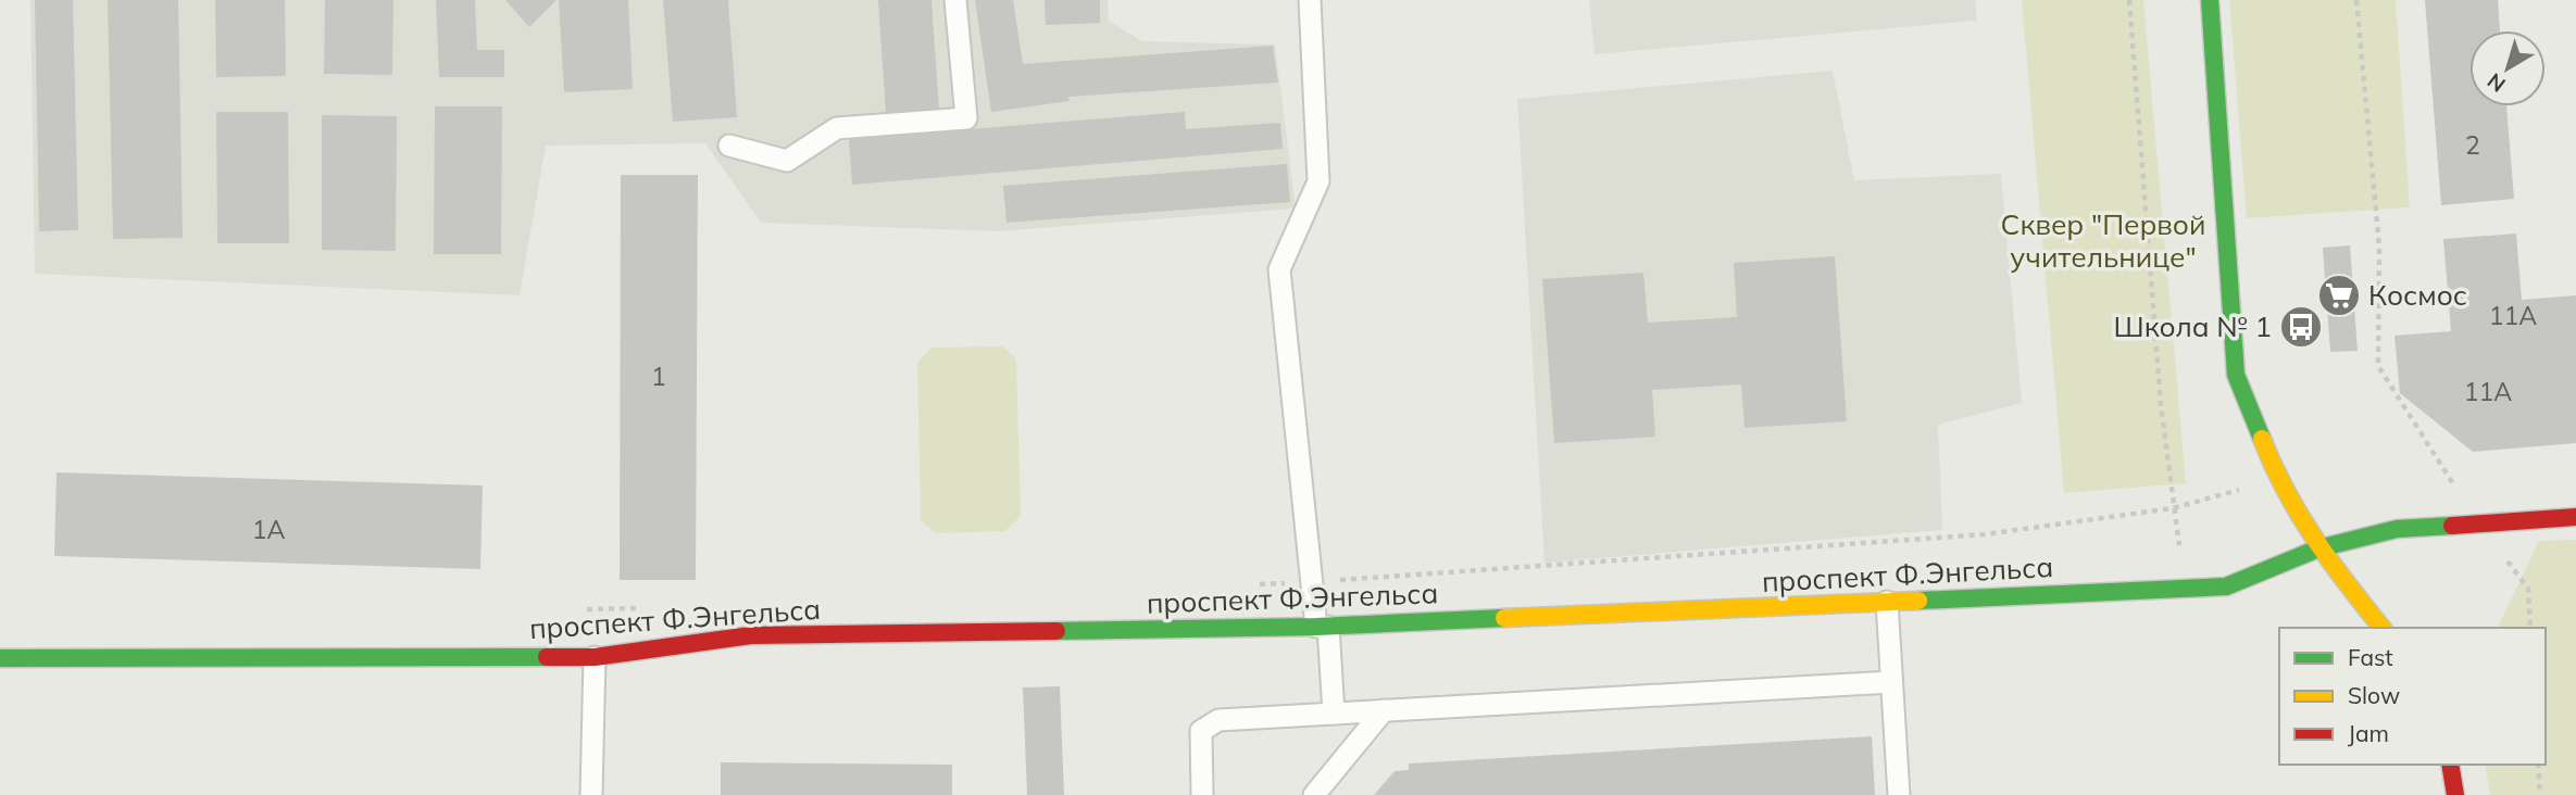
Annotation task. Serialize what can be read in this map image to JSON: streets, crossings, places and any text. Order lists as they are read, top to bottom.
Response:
{
  "streets": {
    "street": ["проспект Ф.Энгельса"]
  },
  "parks": ["Сквер \"Первой учительнице\""],
  "places": {
    "supermarket": ["Космос"],
    "bus stop": ["Школа № 1"]
  },
  "house_numbers": [
    "2",
    "11А",
    "1",
    "11А",
    "1А"
  ],
  "legend": ["Fast", "Slow", "Jam"],
  "north": "bottom left"
}
